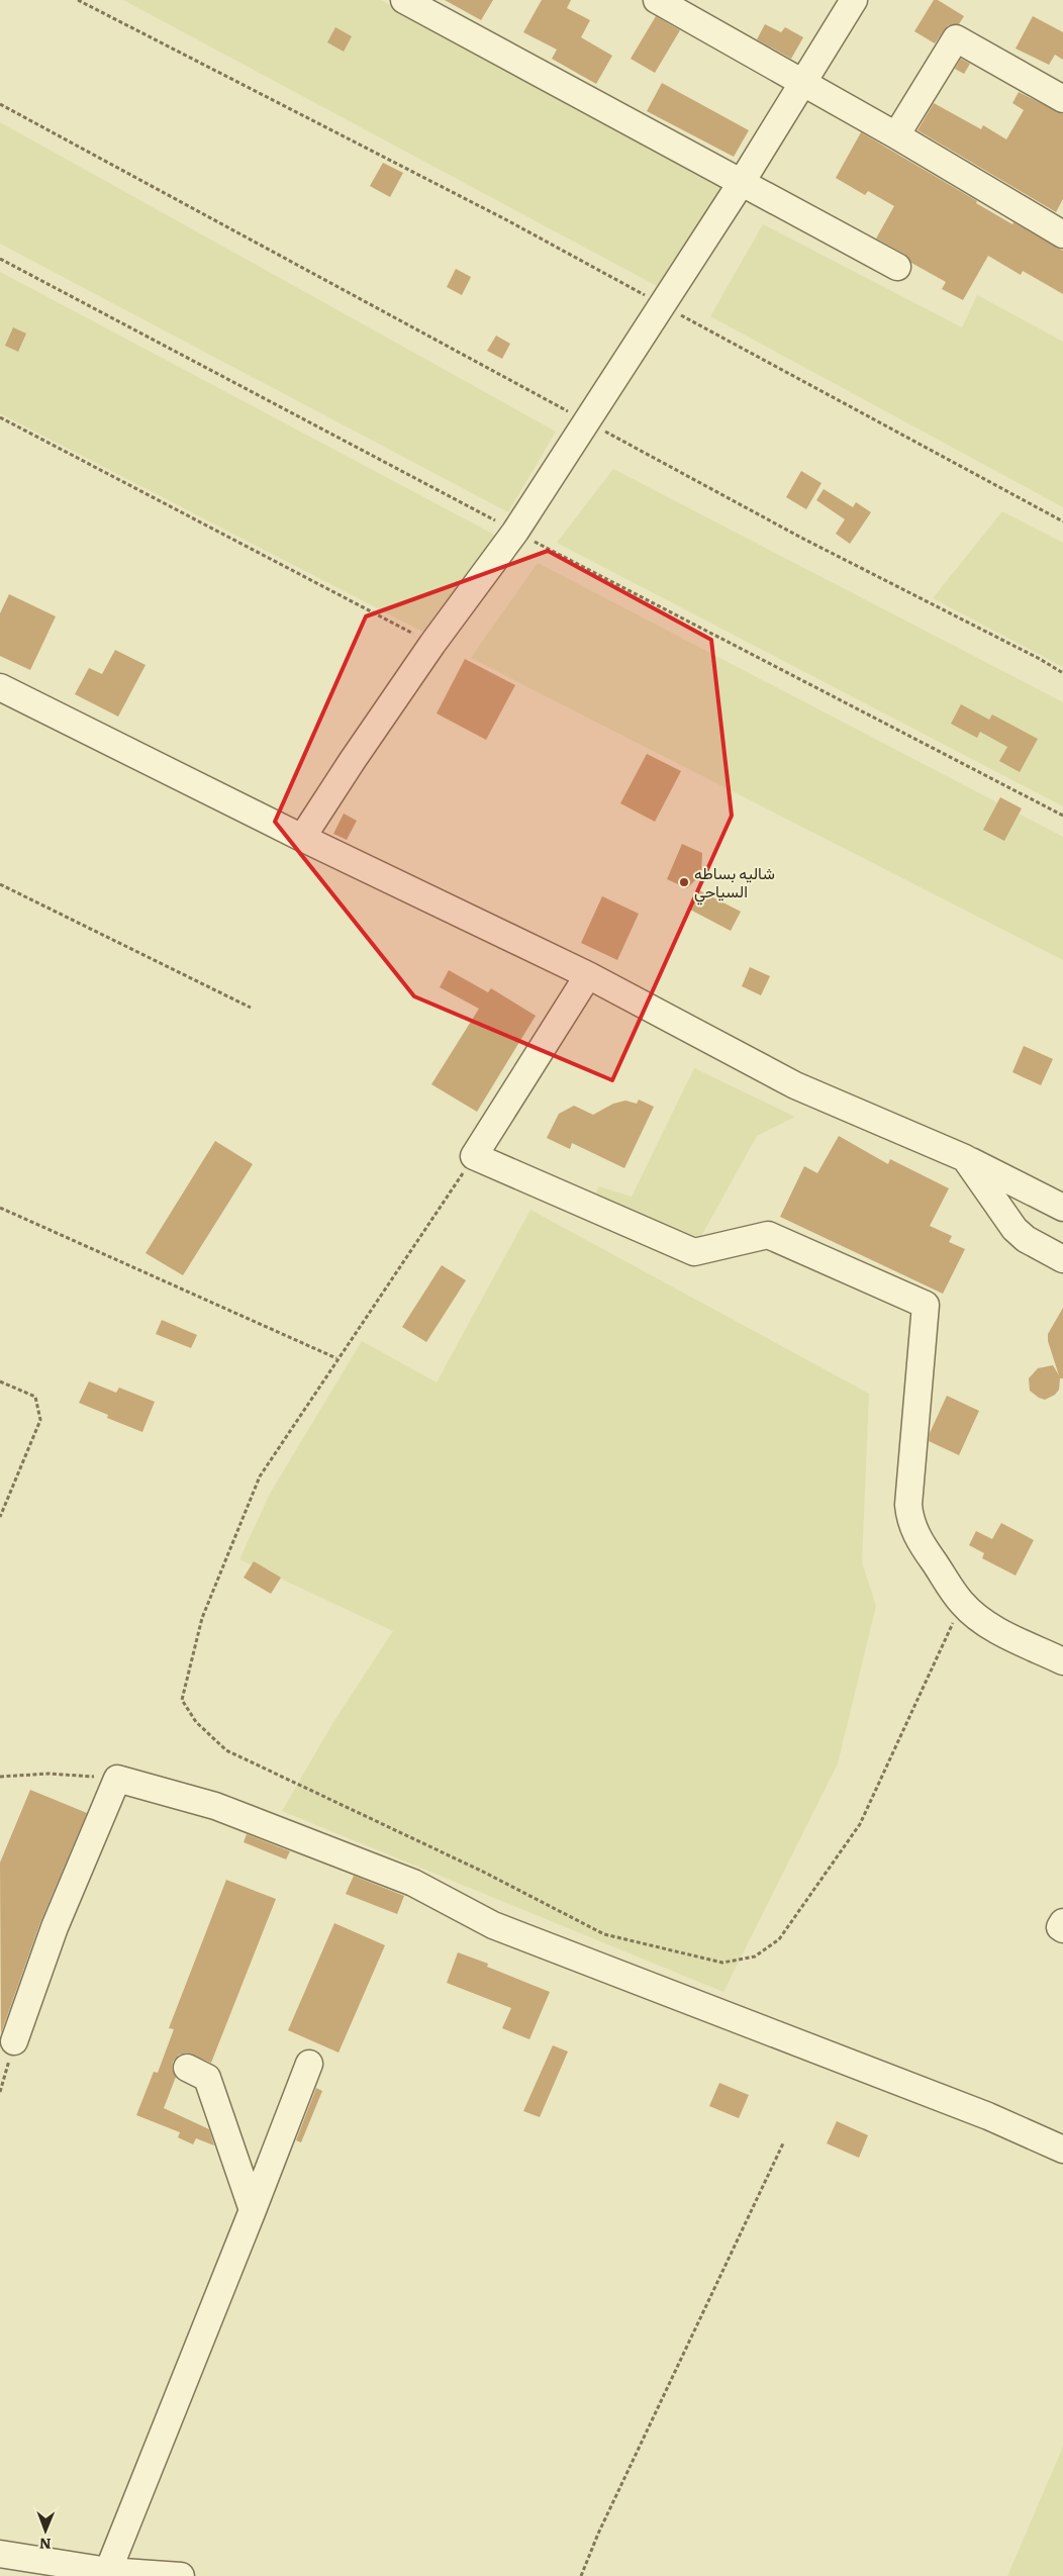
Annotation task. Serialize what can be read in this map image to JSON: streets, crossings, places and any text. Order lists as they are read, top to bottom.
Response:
{
  "places": ["شاليه بساطه السياحي"],
  "north": "bottom"
}
